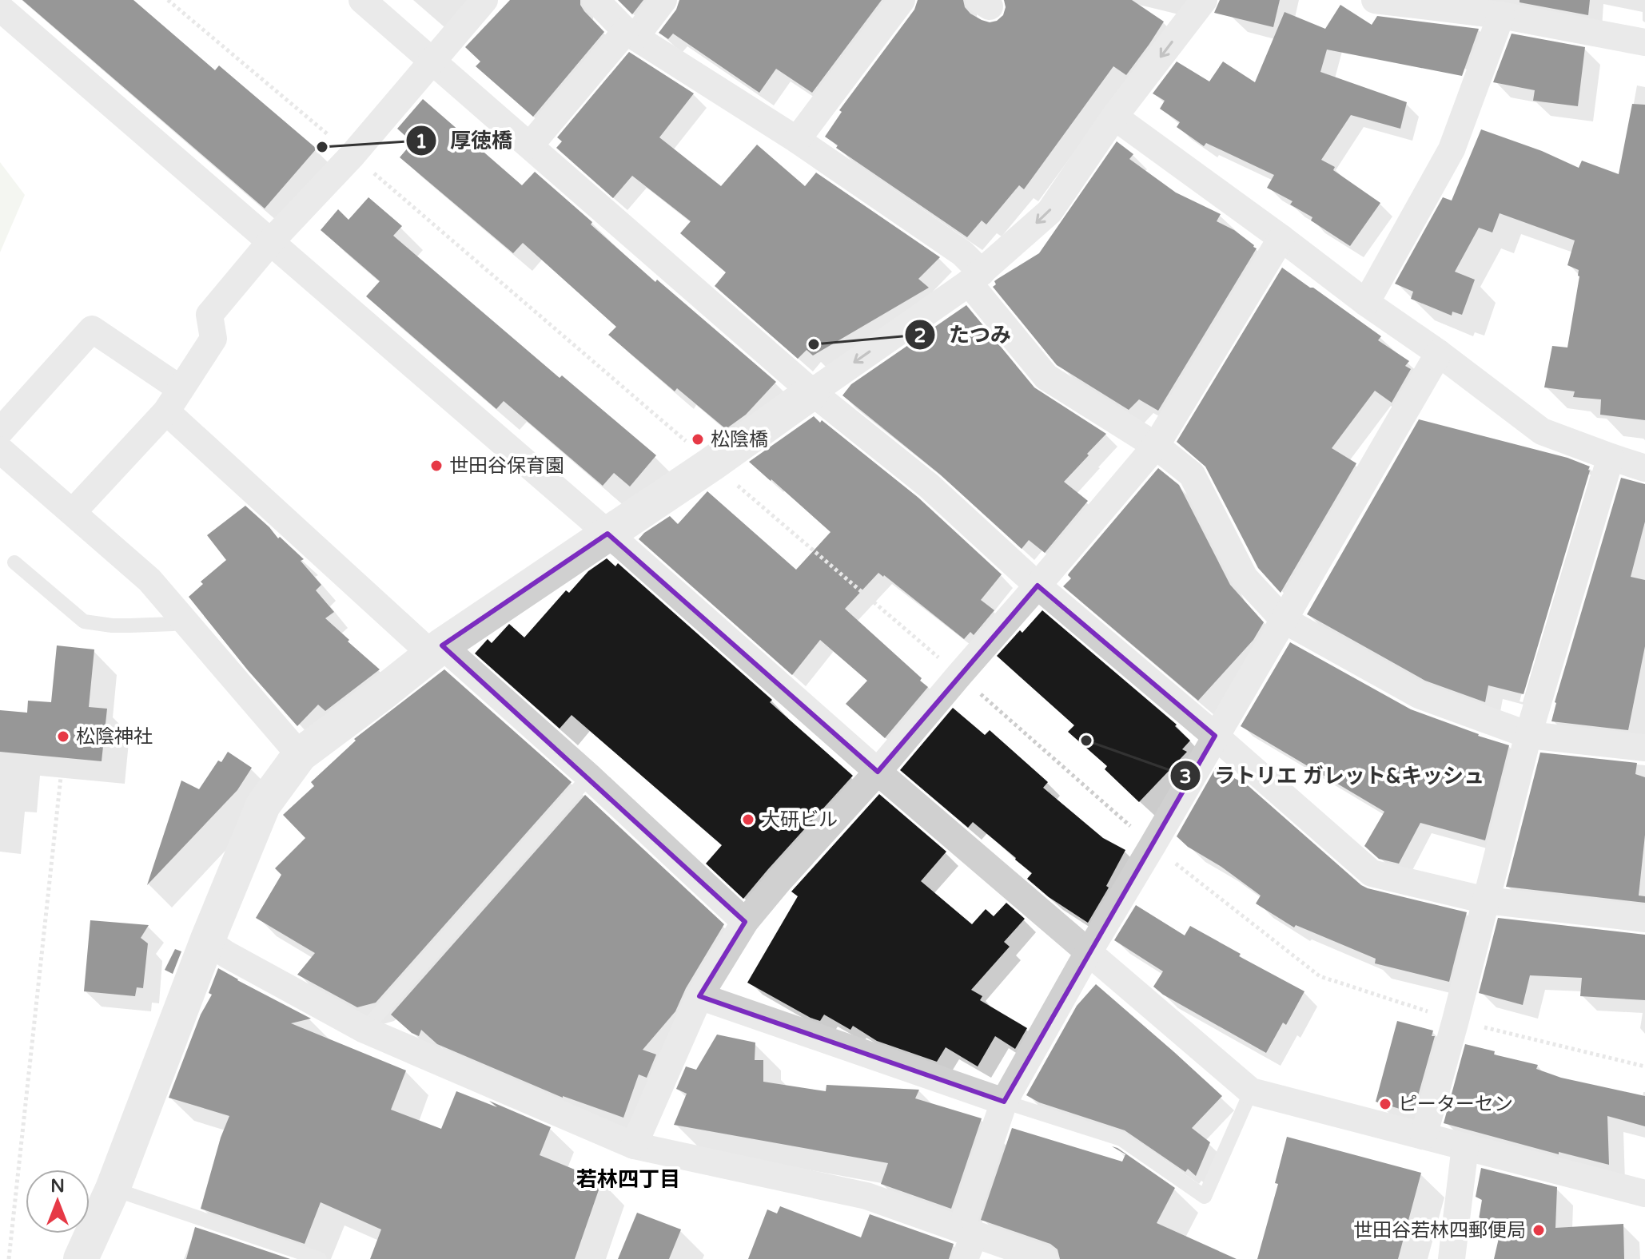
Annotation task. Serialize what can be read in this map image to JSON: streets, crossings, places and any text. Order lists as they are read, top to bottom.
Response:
{
  "districts": ["若林四丁目"],
  "places": [
    "厚徳橋",
    "たつみ",
    "松陰橋",
    "世田谷保育園",
    "松陰神社",
    "ラトリエ ガレット&キッシュ",
    "大研ビル",
    "ピーターセン",
    "世田谷若林四郵便局"
  ],
  "north": "top"
}
